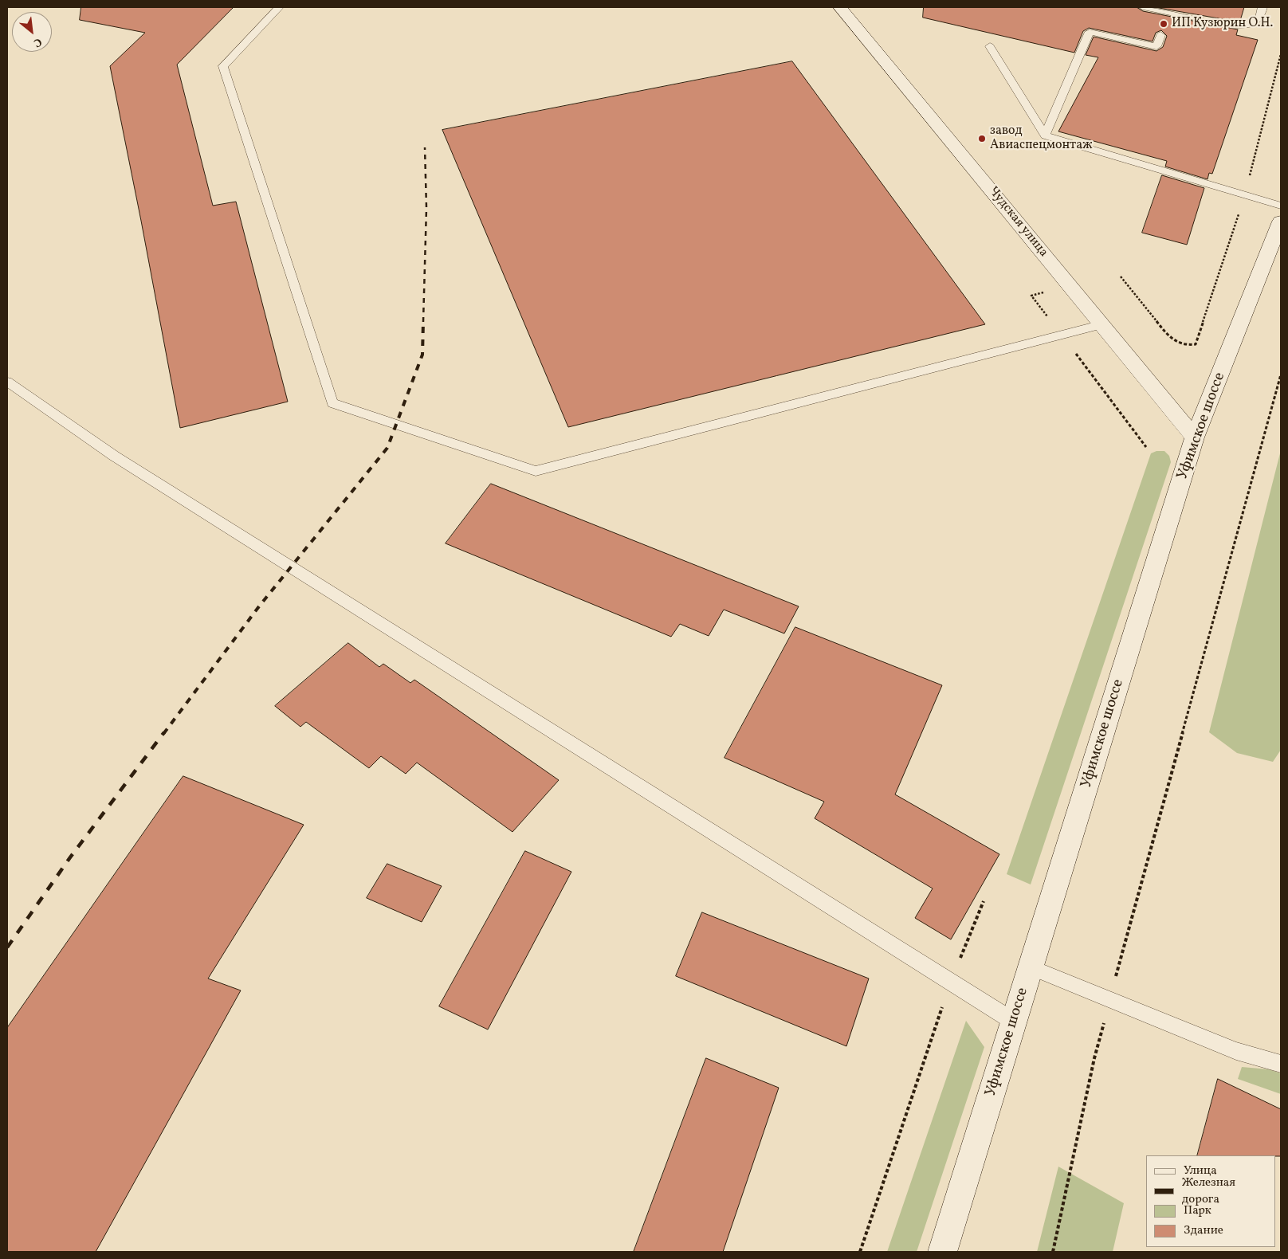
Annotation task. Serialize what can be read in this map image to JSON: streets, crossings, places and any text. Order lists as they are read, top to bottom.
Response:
{
  "streets": {
    "main road": ["Чудская улица", "Уфимское шоссе"]
  },
  "crossings": [
    ["Чудская улица", "Уфимское шоссе"]
  ],
  "places": ["ИП Кузюрин О.Н.", "завод Авиаспецмонтаж"],
  "legend": [
    "Улица",
    "Железная дорога",
    "Парк",
    "Здание"
  ],
  "north": "bottom right"
}
